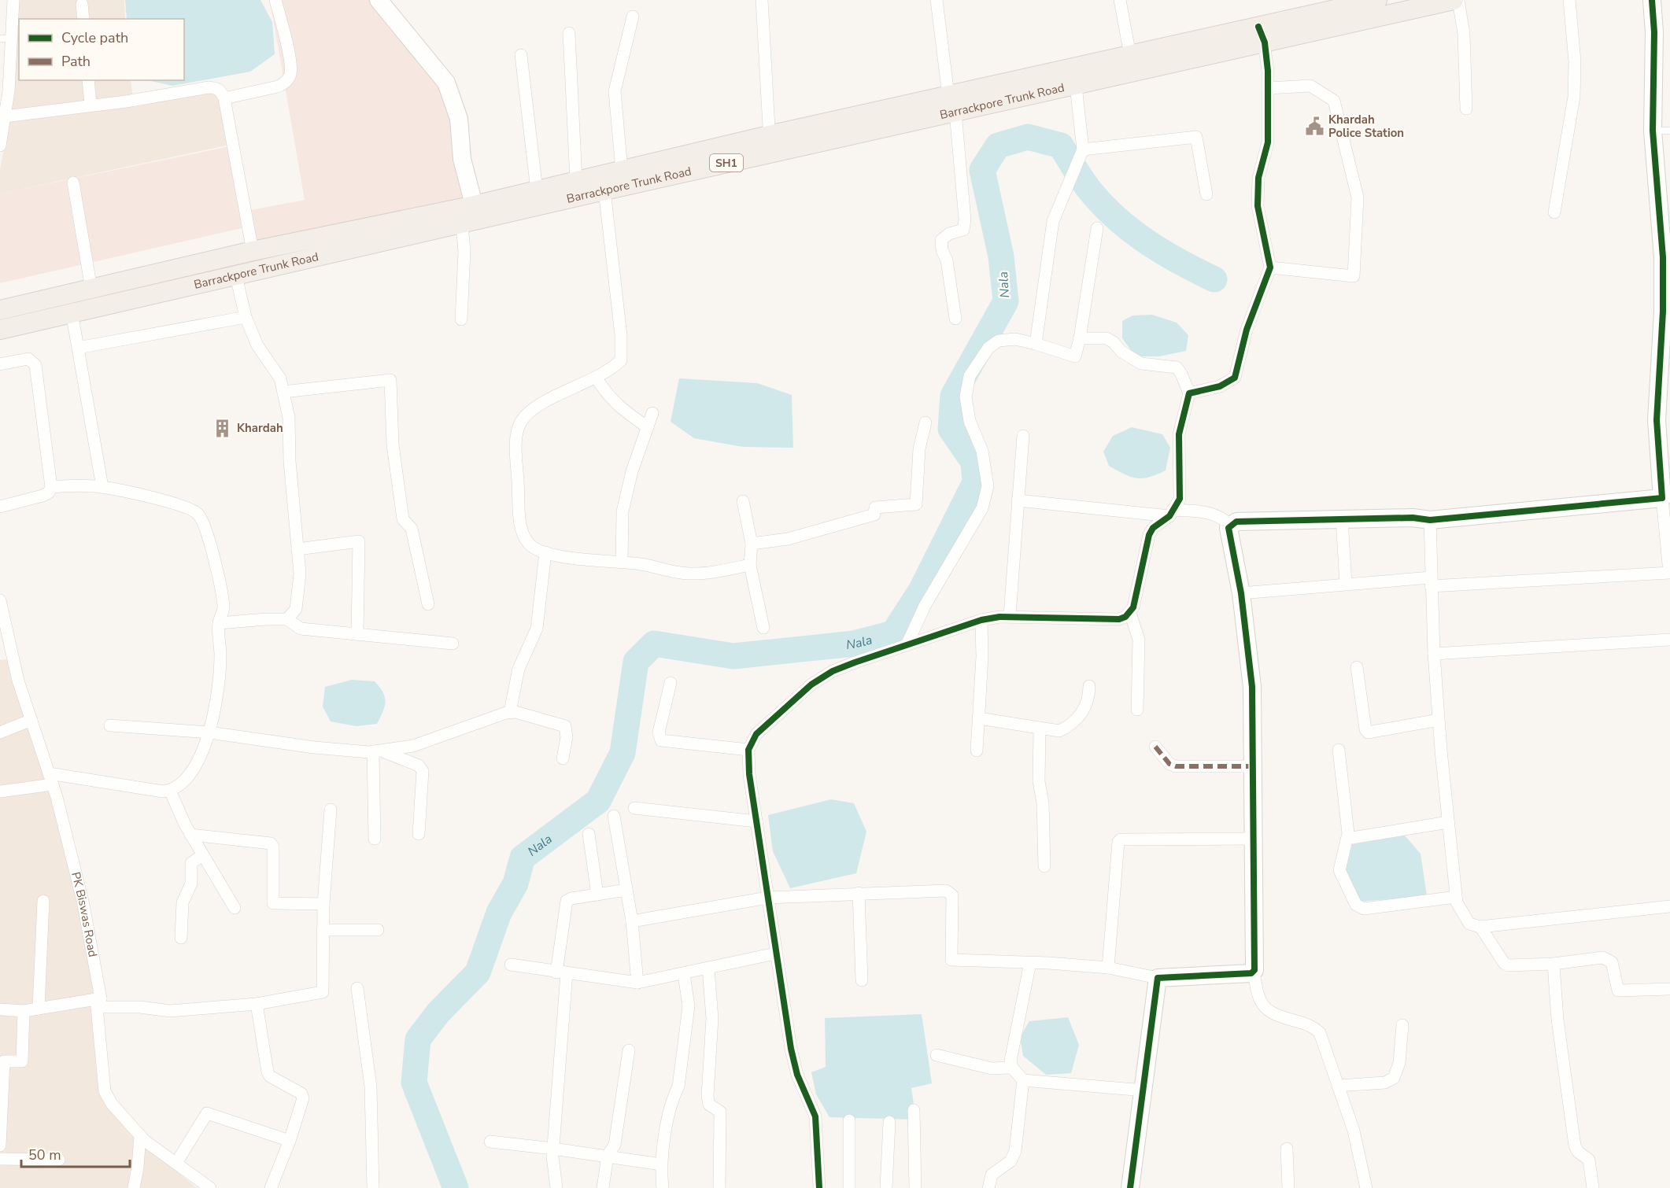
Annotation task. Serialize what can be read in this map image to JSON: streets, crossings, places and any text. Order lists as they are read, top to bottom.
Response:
{
  "streets": {
    "main road": ["Barrackpore Trunk Road", "SH1"],
    "street": ["PK Biswas Road"]
  },
  "water": ["Nala"],
  "places": {
    "public building": ["Khardah Police Station"],
    "building": ["Khardah"]
  },
  "legend": ["Cycle path", "Path"],
  "scale_bar": "50 m"
}
